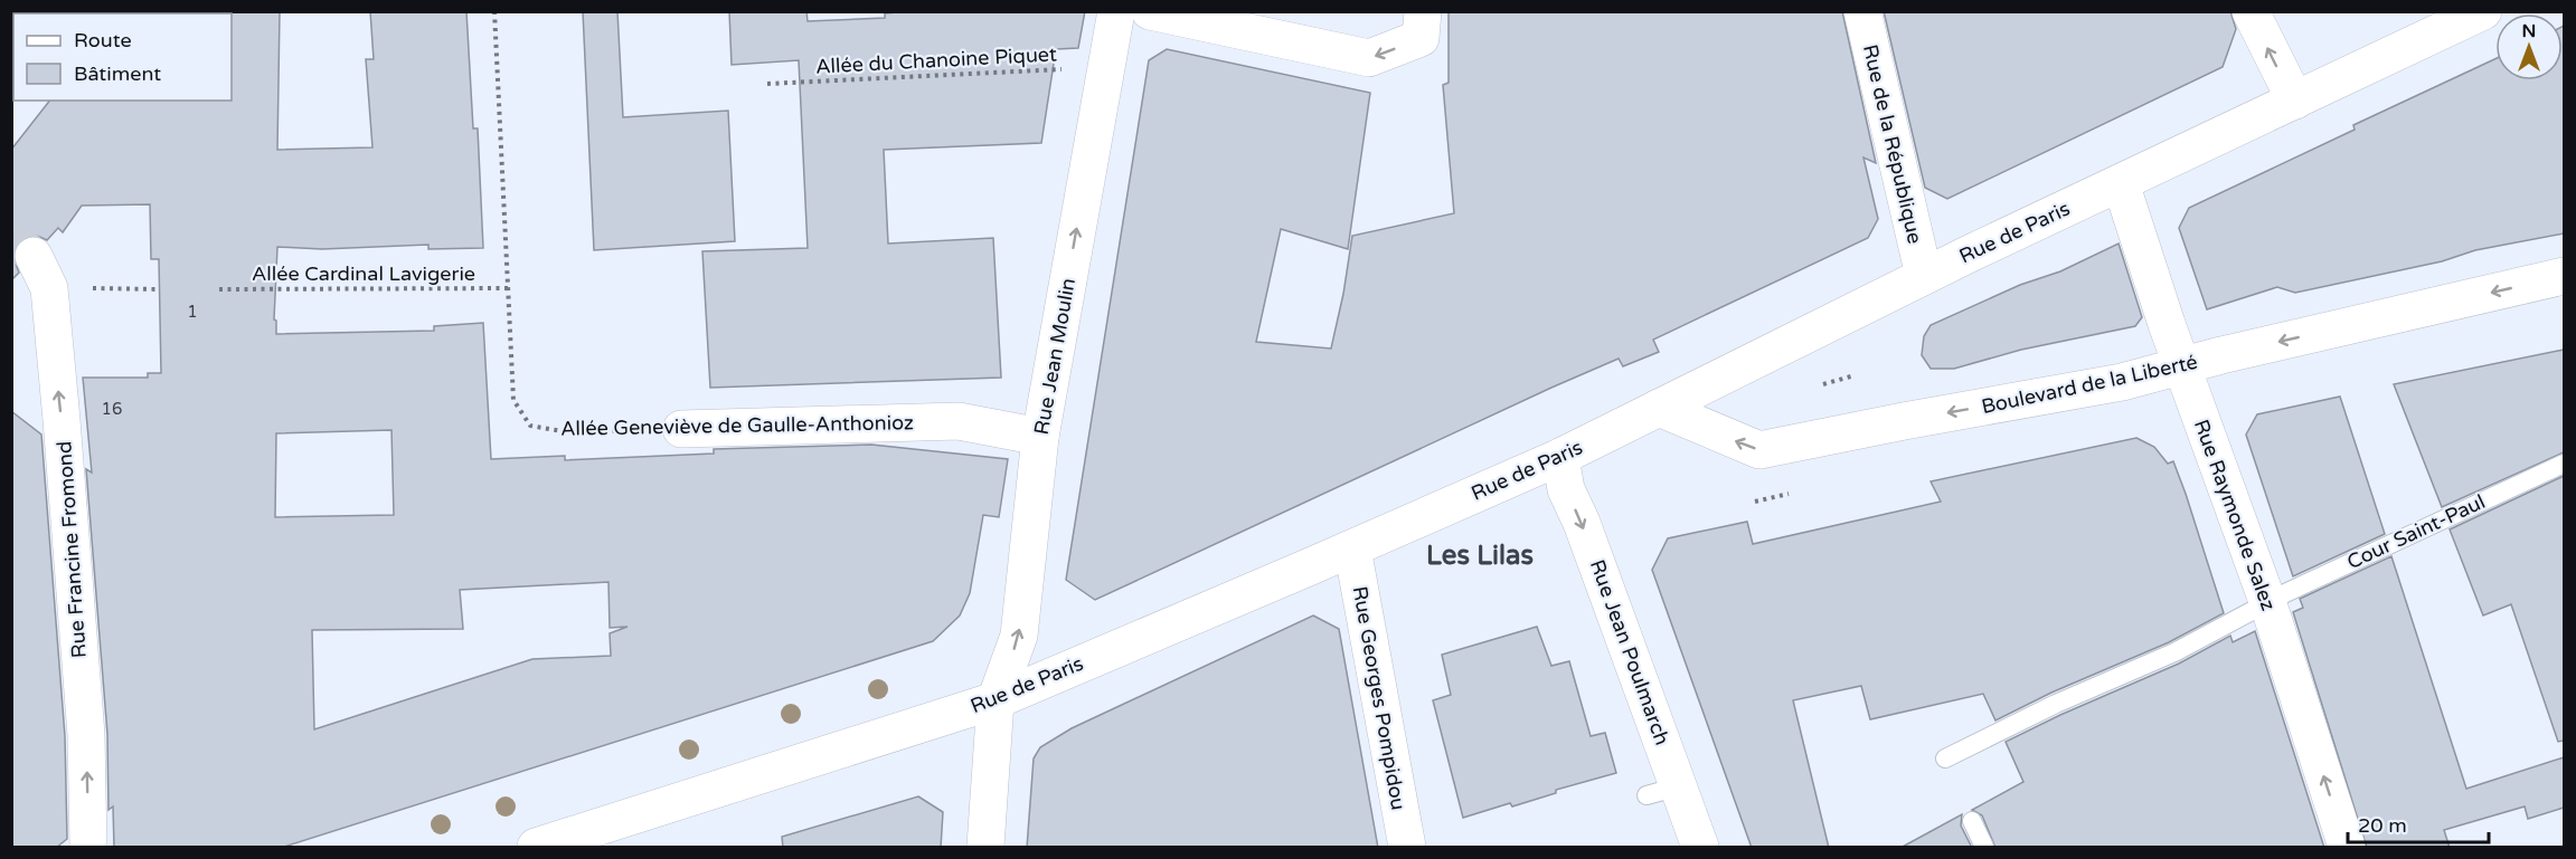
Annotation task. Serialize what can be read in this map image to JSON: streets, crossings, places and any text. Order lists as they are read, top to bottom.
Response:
{
  "streets": {
    "street": [
      "Rue de la République",
      "Rue de Paris",
      "Rue Jean Moulin",
      "Boulevard de la Liberté",
      "Allée Geneviève de Gaulle-Anthonioz",
      "Rue Raymonde Salez",
      "Rue Francine Fromond",
      "Rue Jean Poulmarch",
      "Rue Georges Pompidou"
    ],
    "lane": ["Cour Saint-Paul"],
    "path": ["Allée du Chanoine Piquet", "Allée Cardinal Lavigerie"]
  },
  "crossings": [
    ["Allée du Chanoine Piquet", "Rue Jean Moulin"],
    ["Rue de la République", "Rue de Paris"],
    ["Rue de Paris", "Rue Jean Moulin"],
    ["Rue de Paris", "Boulevard de la Liberté"],
    ["Rue de Paris", "Rue Raymonde Salez"],
    ["Rue de Paris", "Rue Jean Poulmarch"],
    ["Rue de Paris", "Rue Georges Pompidou"],
    ["Allée Cardinal Lavigerie", "Allée Geneviève de Gaulle-Anthonioz"],
    ["Rue Jean Moulin", "Allée Geneviève de Gaulle-Anthonioz"],
    ["Boulevard de la Liberté", "Rue Raymonde Salez"],
    ["Rue Raymonde Salez", "Cour Saint-Paul"]
  ],
  "one_way": [
    "Rue Jean Moulin",
    "Boulevard de la Liberté",
    "Rue Raymonde Salez",
    "Rue Francine Fromond",
    "Rue Jean Poulmarch"
  ],
  "districts": ["Les Lilas"],
  "house_numbers": ["1", "16"],
  "legend": ["Route", "Bâtiment"],
  "scale_bar": "20 m",
  "north": "top"
}
